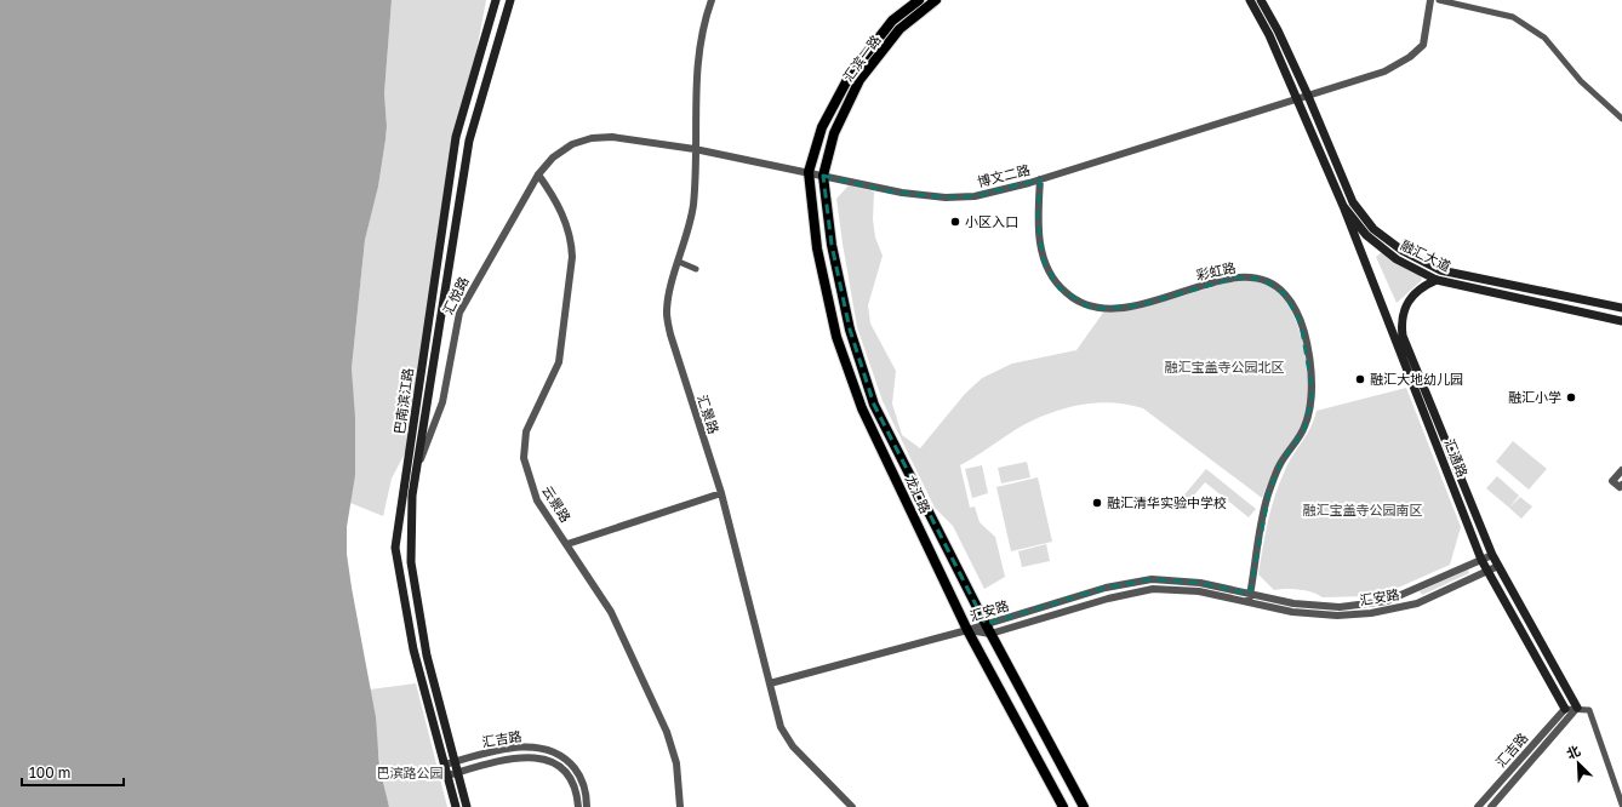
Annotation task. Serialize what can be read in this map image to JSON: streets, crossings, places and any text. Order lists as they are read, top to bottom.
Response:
{
  "streets": {
    "main road": [
      "汇滨一路",
      "融汇大道",
      "巴南滨江路",
      "汇通路",
      "龙汇路"
    ],
    "street": [
      "博文二路",
      "彩虹路",
      "汇悦路",
      "汇景路",
      "云景路",
      "汇安路",
      "汇吉路"
    ]
  },
  "crossings": [
    ["汇滨一路", "博文二路"],
    ["汇滨一路", "龙汇路"],
    ["博文二路", "融汇大道"],
    ["博文二路", "彩虹路"],
    ["博文二路", "汇悦路"],
    ["博文二路", "汇景路"],
    ["博文二路", "龙汇路"],
    ["博文二路", "云景路"],
    ["融汇大道", "汇通路"],
    ["彩虹路", "汇安路"],
    ["汇悦路", "巴南滨江路"],
    ["汇悦路", "云景路"],
    ["巴南滨江路", "汇吉路"],
    ["汇通路", "汇安路"],
    ["汇通路", "汇吉路"],
    ["龙汇路", "汇安路"]
  ],
  "parks": ["融汇宝盖寺公园北区", "融汇宝盖寺公园南区", "巴滨路公园"],
  "places": [
    "小区入口",
    "融汇大地幼儿园",
    "融汇小学",
    "融汇清华实验中学校"
  ],
  "scale_bar": "100 m",
  "north": "top left"
}
